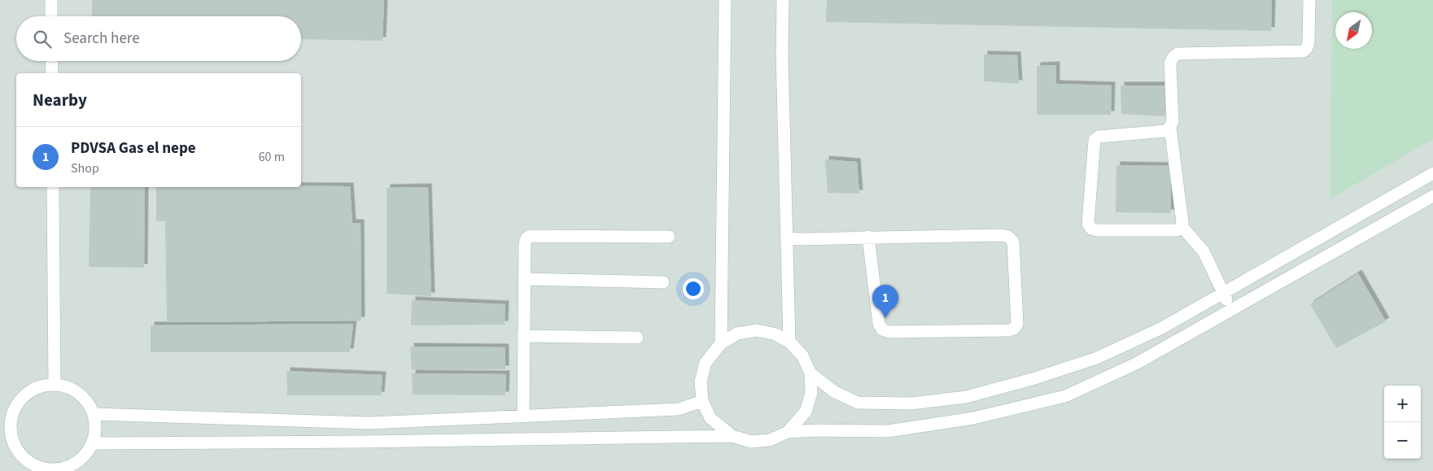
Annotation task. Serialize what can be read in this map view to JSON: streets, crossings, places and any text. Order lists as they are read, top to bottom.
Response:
{
  "north": "bottom left",
  "page": {
    "search": "Search here",
    "heading": "Nearby",
    "list": [
      {
        "mark": "1",
        "name": "PDVSA Gas el nepe",
        "note": "Shop",
        "value": "60 m"
      }
    ],
    "pins": "1",
    "map_buttons": ["+", "−"]
  }
}
